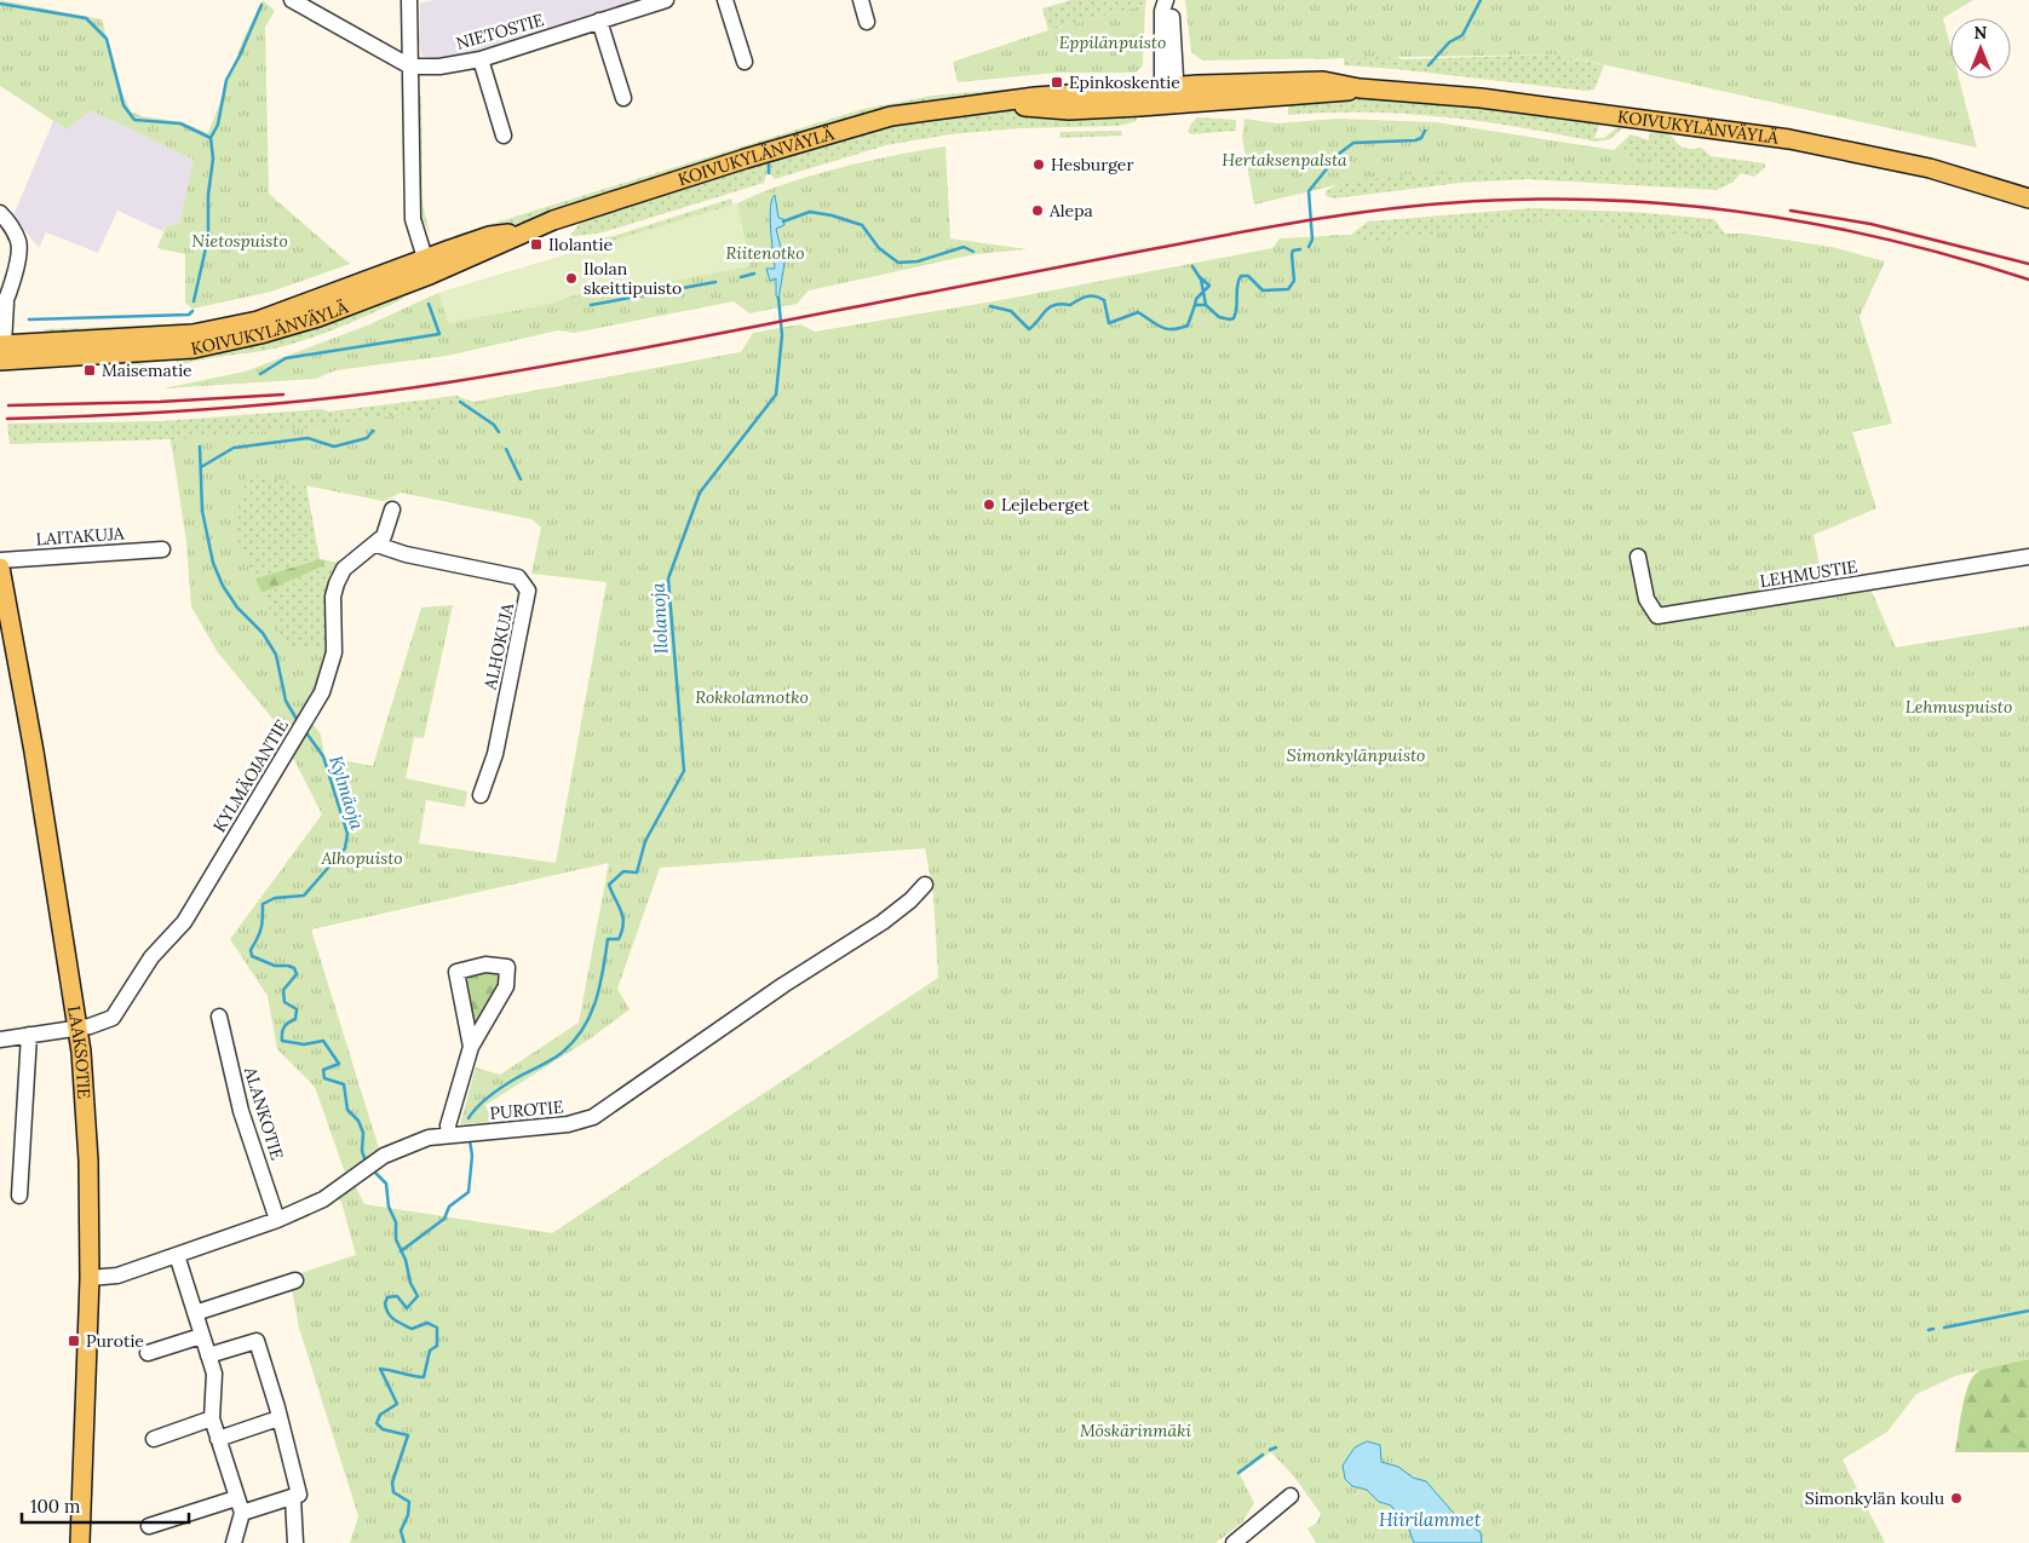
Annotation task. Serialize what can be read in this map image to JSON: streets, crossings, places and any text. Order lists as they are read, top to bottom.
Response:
{
  "streets": {
    "main road": ["KOIVUKYLÄNVÄYLÄ", "LAAKSOTIE"],
    "street": [
      "NIETOSTIE",
      "LAITAKUJA",
      "LEHMUSTIE",
      "ALHOKUJA",
      "KYLMÄOJANTIE",
      "PUROTIE",
      "ALANKOTIE"
    ]
  },
  "crossings": [
    ["ALHOKUJA", "KYLMÄOJANTIE"],
    ["KYLMÄOJANTIE", "LAAKSOTIE"],
    ["LAAKSOTIE", "PUROTIE"],
    ["PUROTIE", "ALANKOTIE"]
  ],
  "water": ["Ilolanoja", "Kylmäoja", "Hiirilammet"],
  "parks": [
    "Eppilänpuisto",
    "Hertaksenpalsta",
    "Nietospuisto",
    "Riitenotko",
    "Rokkolannotko",
    "Lehmuspuisto",
    "Simonkylänpuisto",
    "Alhopuisto",
    "Möskärinmäki"
  ],
  "places": {
    "transit": [
      "Epinkoskentie",
      "Ilolantie",
      "Maisematie",
      "Purotie"
    ],
    "other": [
      "Hesburger",
      "Alepa",
      "Ilolan skeittipuisto",
      "Lejleberget",
      "Simonkylän koulu"
    ]
  },
  "scale_bar": "100 m",
  "north": "top"
}
